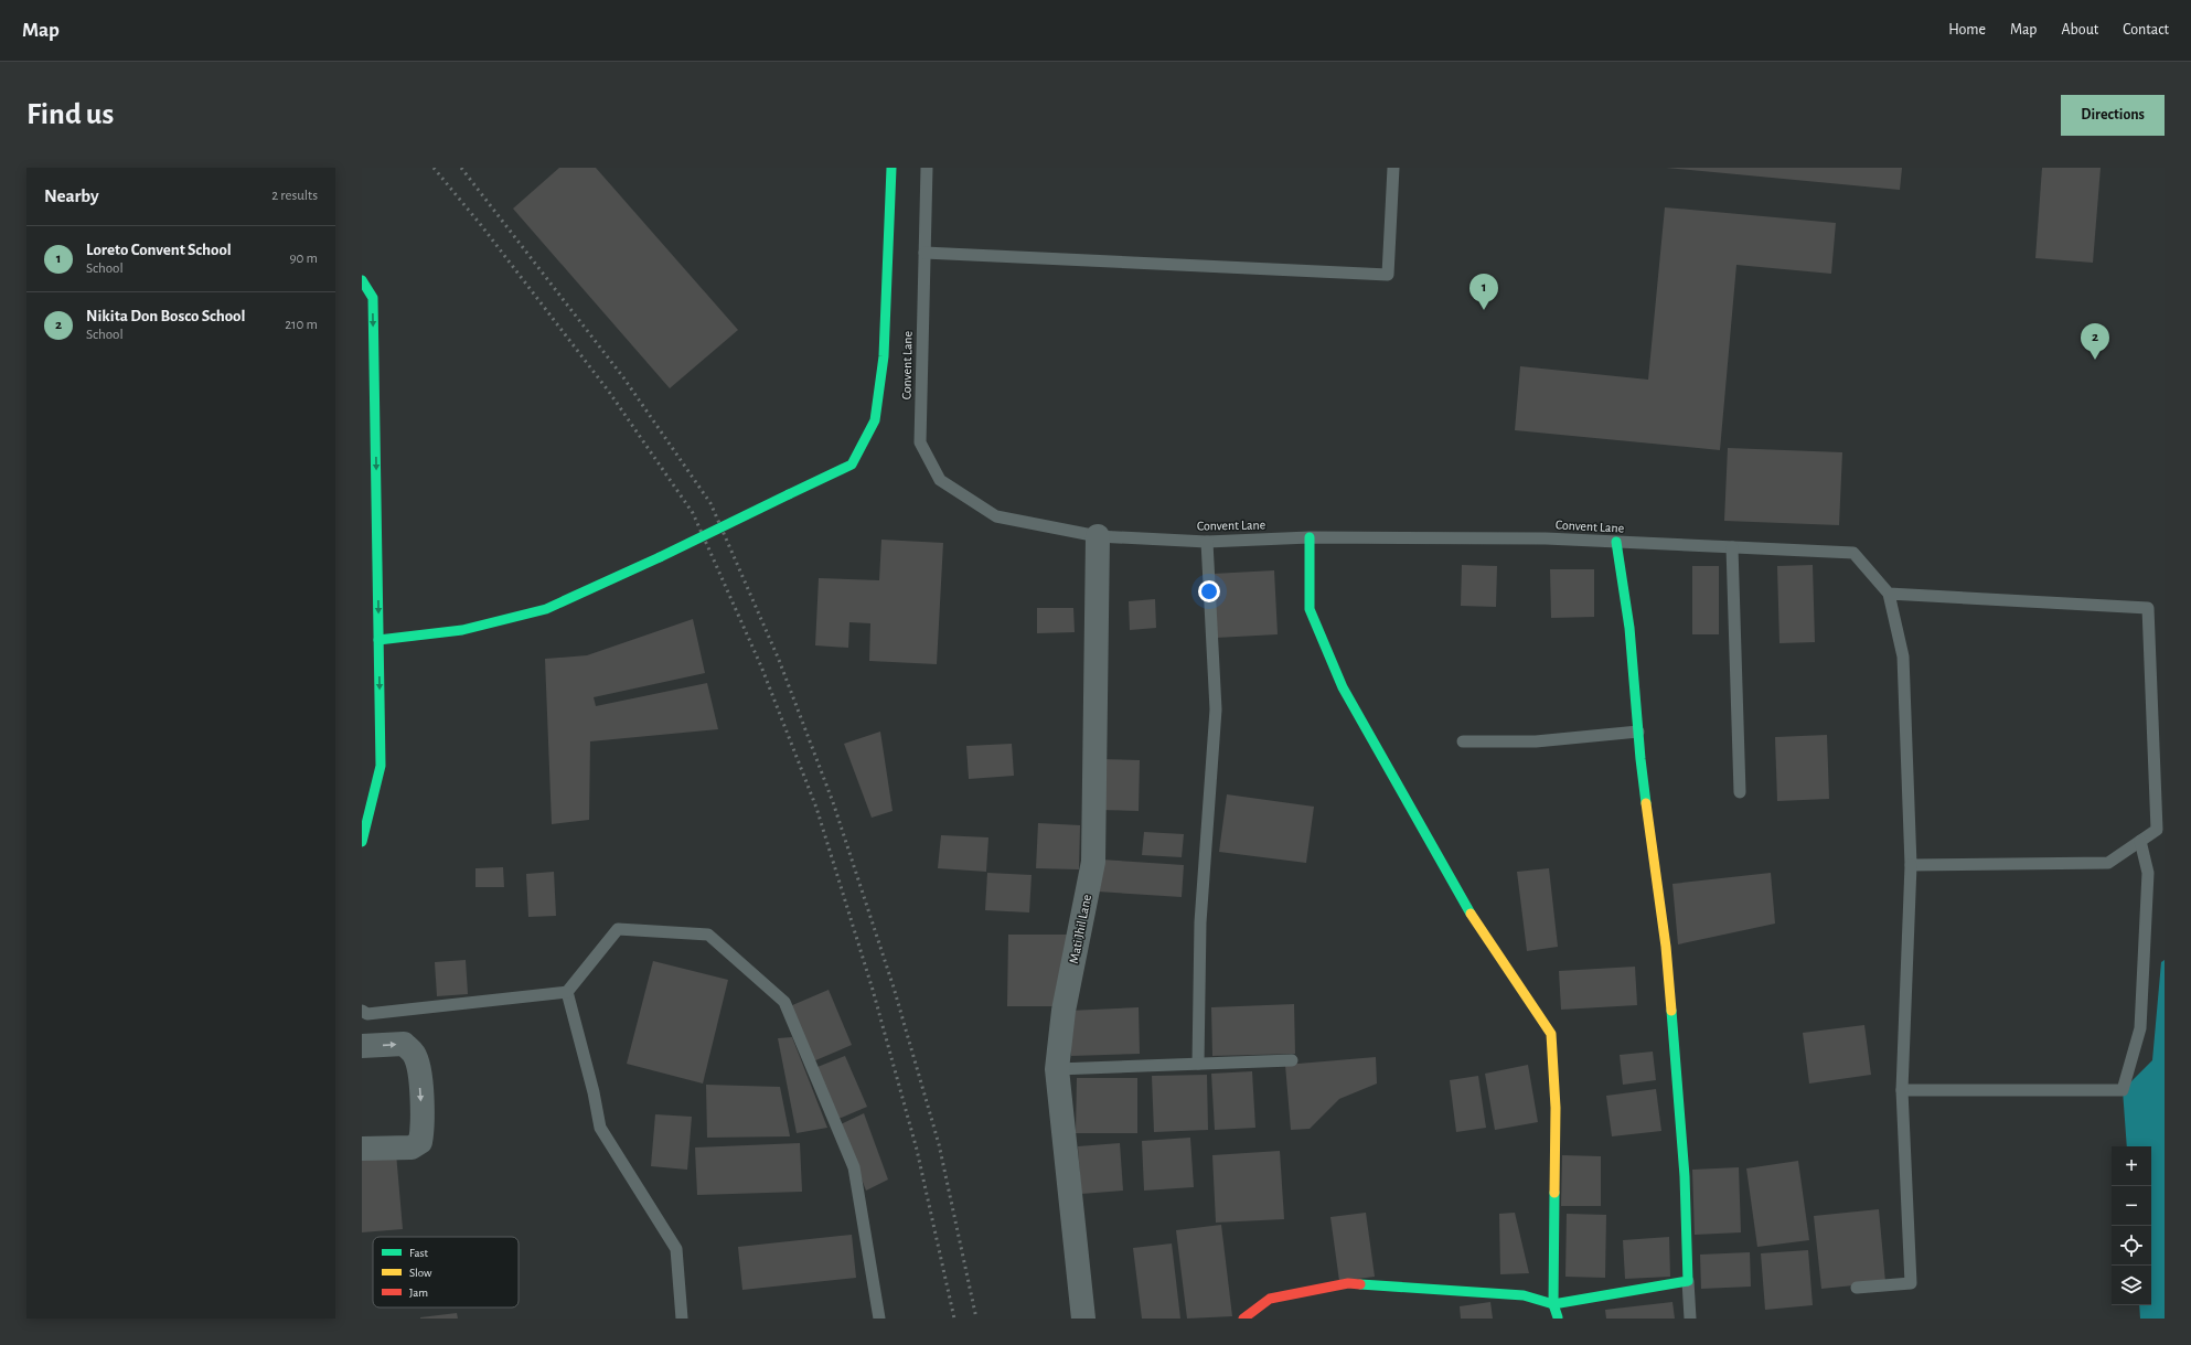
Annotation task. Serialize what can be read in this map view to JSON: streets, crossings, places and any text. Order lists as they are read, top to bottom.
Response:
{
  "streets": {
    "street": ["Convent Lane", "Mati Jhil Lane"]
  },
  "crossings": [
    ["Convent Lane", "Mati Jhil Lane"]
  ],
  "legend": ["Fast", "Slow", "Jam"],
  "page": {
    "header": "Map",
    "nav": [
      "Home",
      "Map",
      "About",
      "Contact"
    ],
    "buttons": "Directions",
    "title": "Find us",
    "heading": ["Nearby", "2 results"],
    "list": [
      {
        "mark": "1",
        "name": "Loreto Convent School",
        "note": "School",
        "value": "90 m"
      },
      {
        "mark": "2",
        "name": "Nikita Don Bosco School",
        "note": "School",
        "value": "210 m"
      }
    ],
    "pins": ["1", "2"],
    "map_buttons": ["+", "−"]
  }
}
